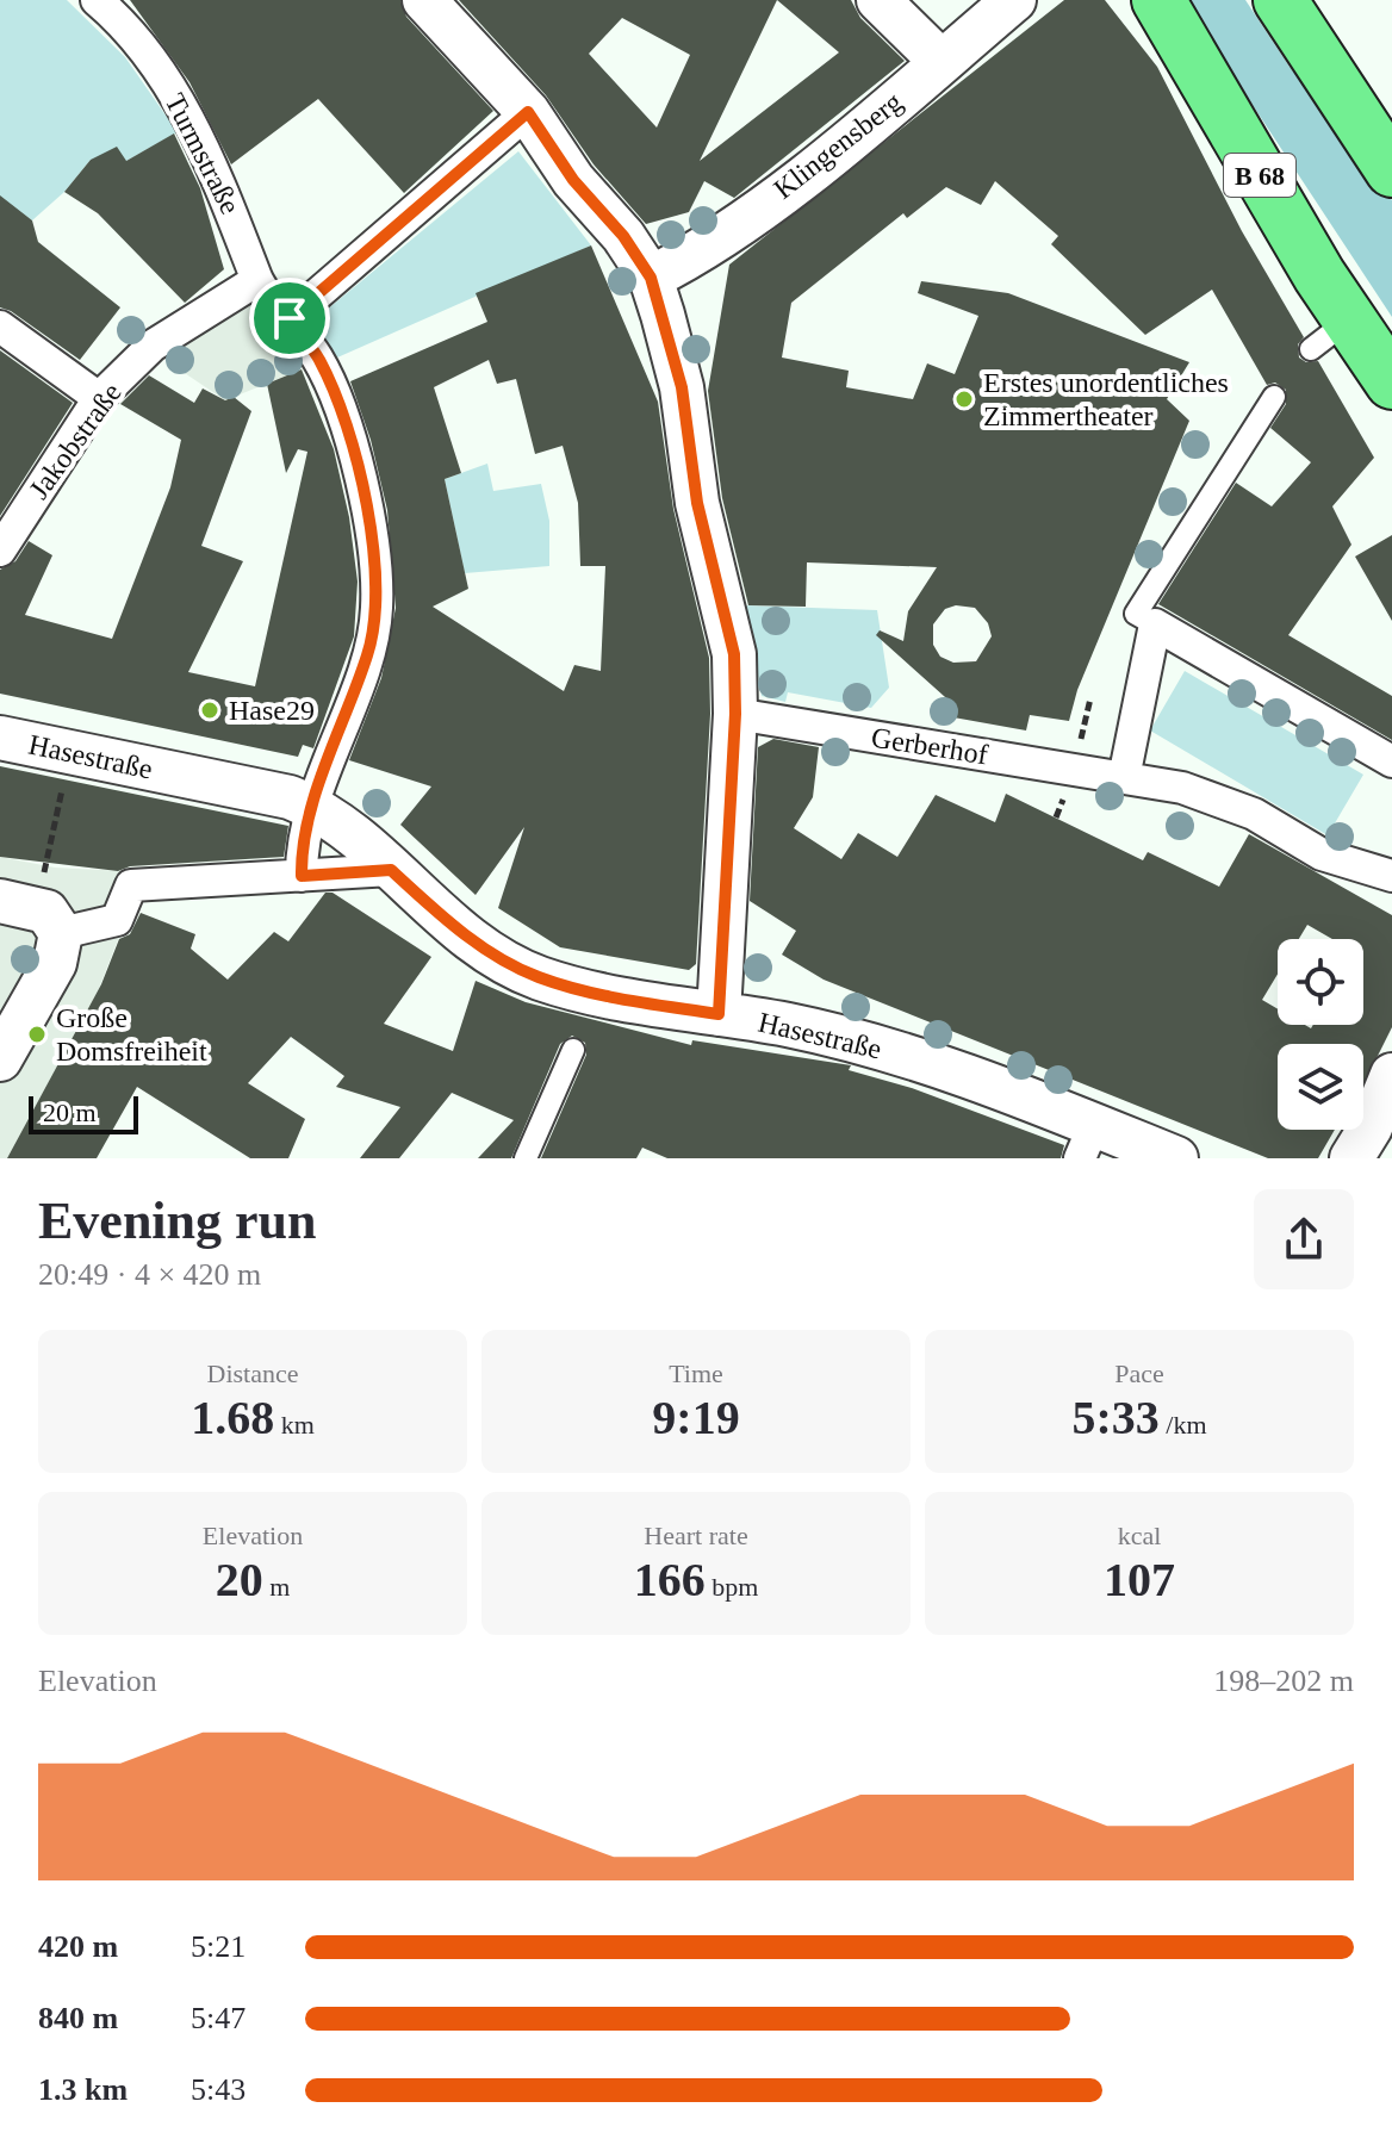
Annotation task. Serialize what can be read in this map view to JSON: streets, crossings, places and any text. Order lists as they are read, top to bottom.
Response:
{
  "streets": {
    "main road": ["B 68"],
    "street": [
      "Klingensberg",
      "Turmstraße",
      "Jakobstraße",
      "Gerberhof",
      "Hasestraße"
    ]
  },
  "crossings": [
    ["Turmstraße", "Jakobstraße"],
    ["Turmstraße", "Hasestraße"]
  ],
  "places": ["Erstes unordentliches Zimmertheater", "Hase29", "Große Domsfreiheit"],
  "scale_bar": "20 m",
  "page": {
    "scale": "20 m",
    "heading": ["Evening run", "20:49 · 4 × 420 m"],
    "stats": [
      ["Distance", "1.68 km"],
      ["Time", "9:19"],
      ["Pace", "5:33 /km"],
      ["Elevation", "20 m"],
      ["Heart rate", "166 bpm"],
      ["kcal", "107"]
    ],
    "chart": ["Elevation", "198–202 m"],
    "list": [
      {
        "name": "420 m",
        "note": "5:21"
      },
      {
        "name": "840 m",
        "note": "5:47"
      },
      {
        "name": "1.3 km",
        "note": "5:43"
      }
    ]
  }
}
